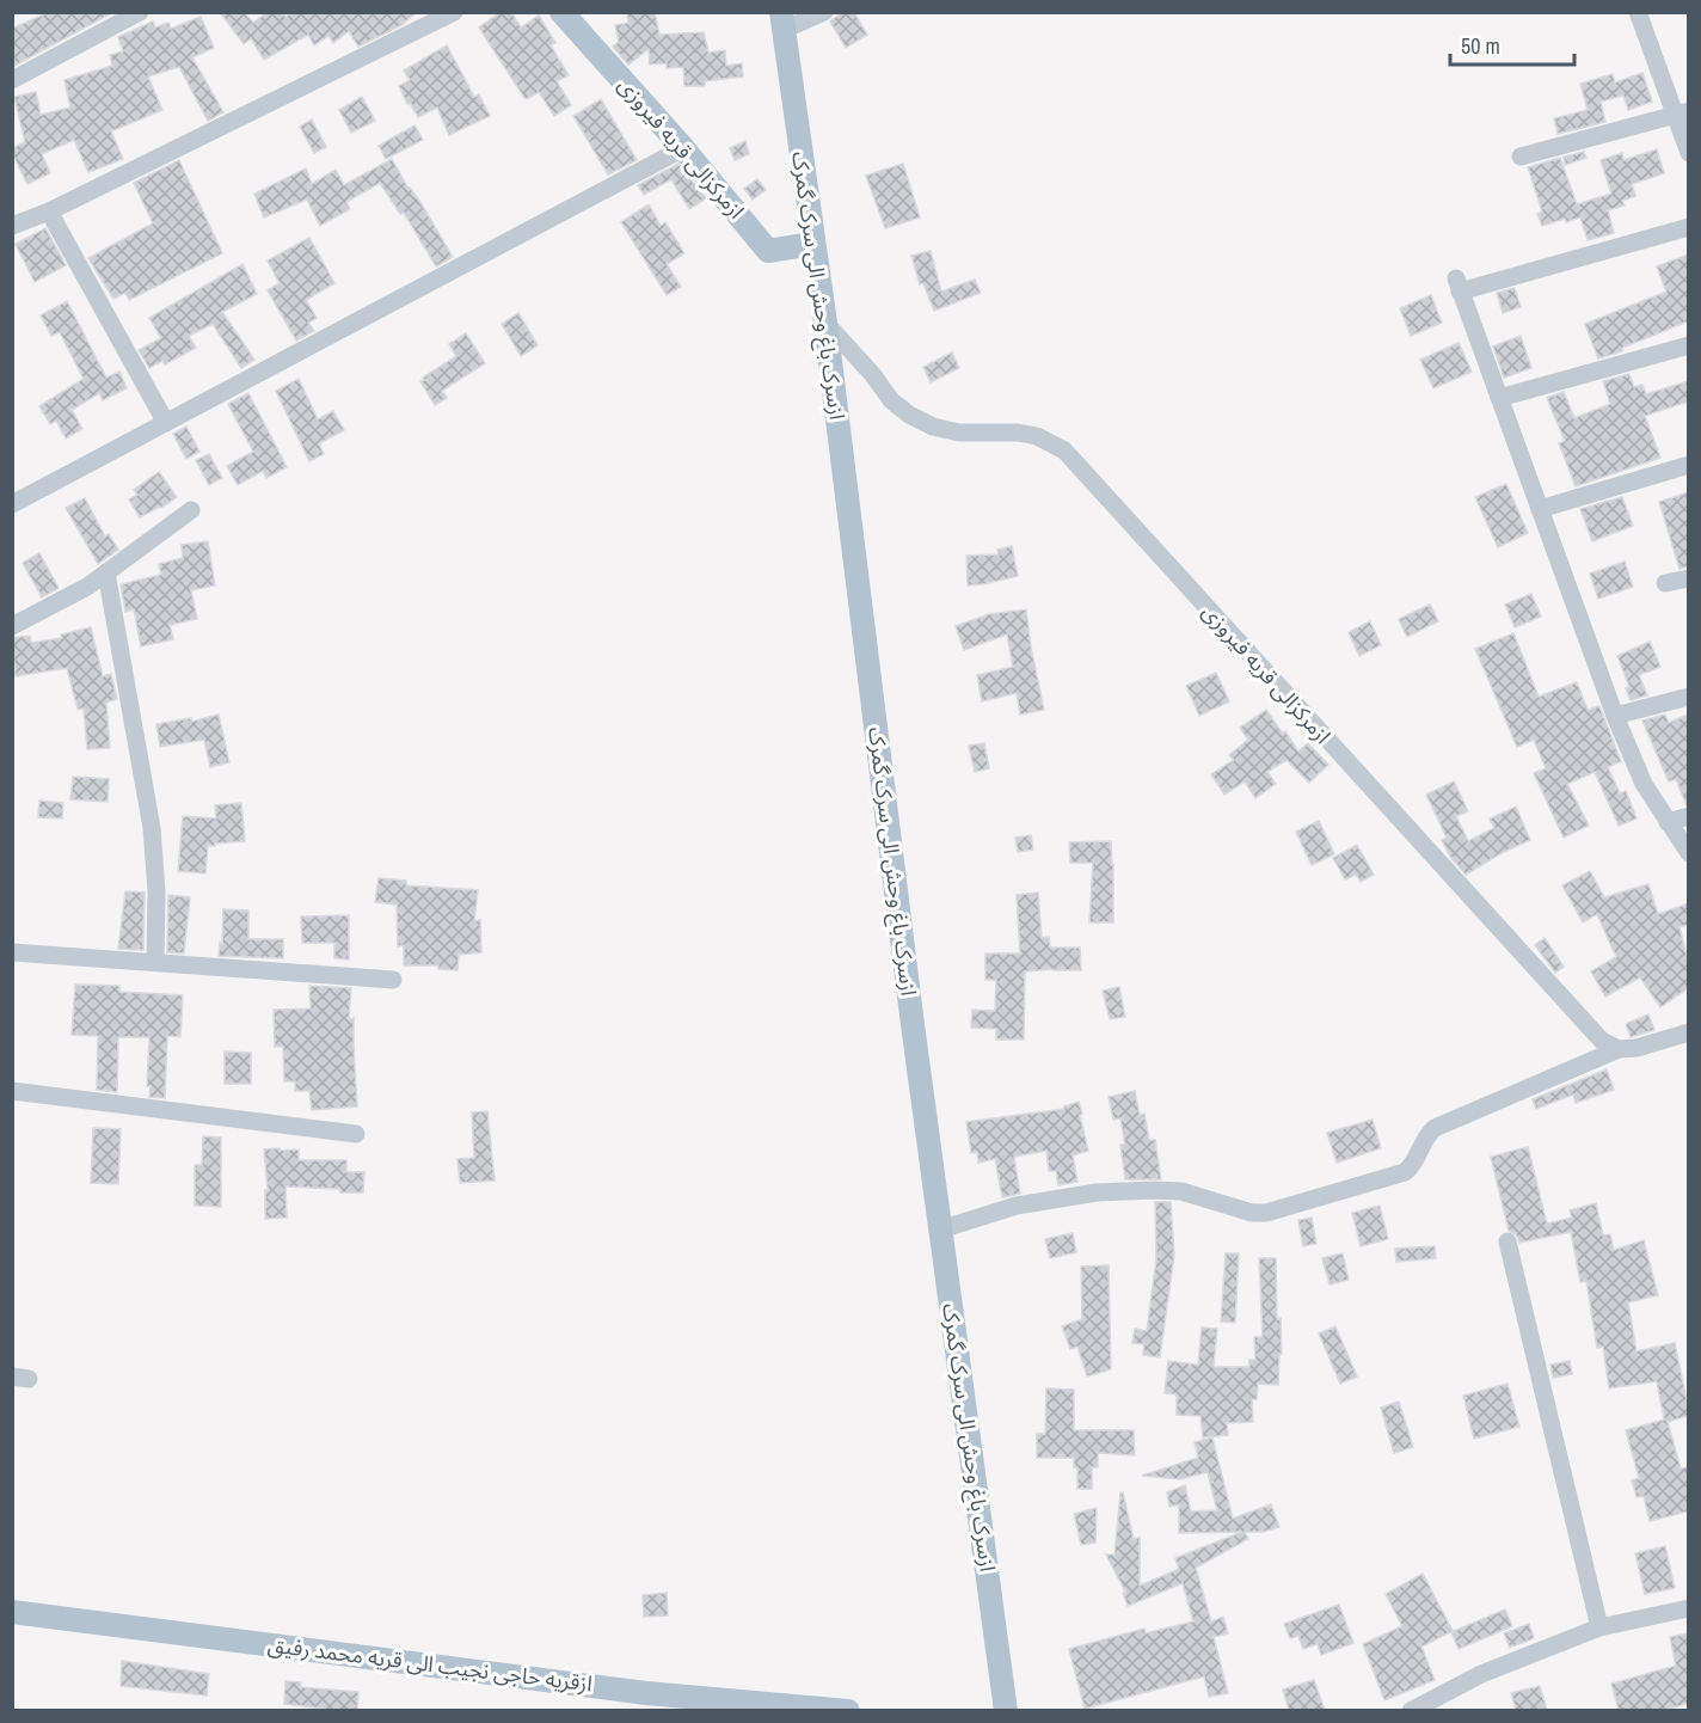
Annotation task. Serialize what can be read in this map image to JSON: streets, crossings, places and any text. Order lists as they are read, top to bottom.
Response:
{
  "streets": {
    "main road": ["ازمرکزالی قریه فیروزی", "ازسرک باغ وحش الی سرک گمرک", "ازقریه حاجی نجیب الی قریه محمد رفیق"]
  },
  "crossings": [
    ["ازمرکزالی قریه فیروزی", "ازسرک باغ وحش الی سرک گمرک"]
  ],
  "scale_bar": "50 m"
}
